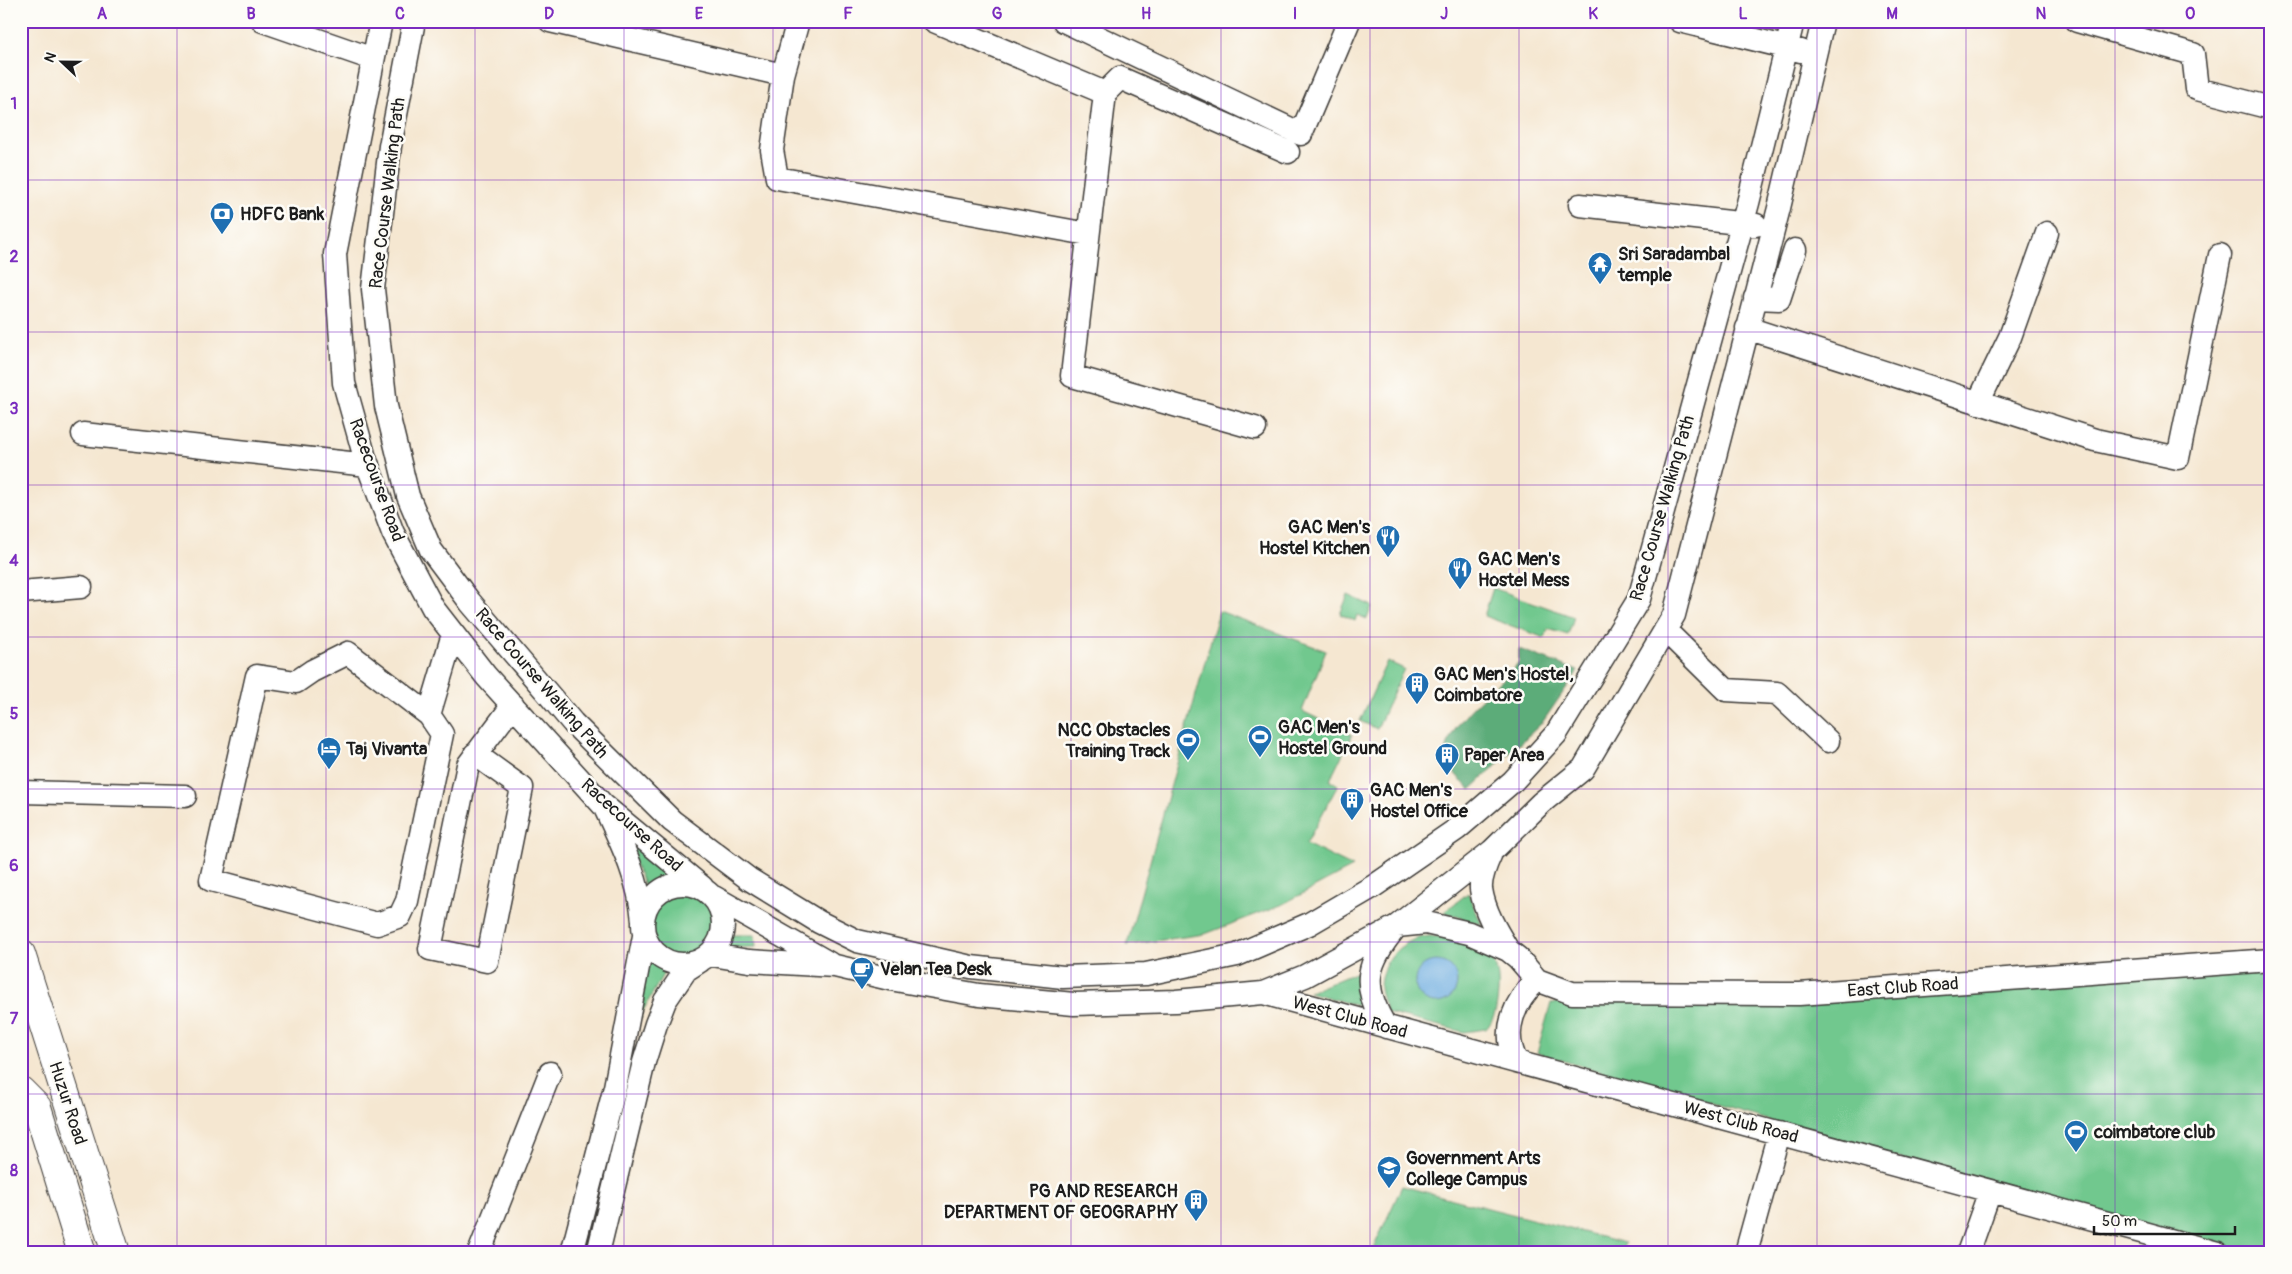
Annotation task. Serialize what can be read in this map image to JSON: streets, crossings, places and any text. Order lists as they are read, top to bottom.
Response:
{
  "streets": {
    "main road": ["Huzur Road"],
    "street": [
      "Race Course Walking Path",
      "Racecourse Road",
      "East Club Road",
      "West Club Road"
    ]
  },
  "places": {
    "bank": ["HDFC Bank"],
    "temple": ["Sri Saradambal temple"],
    "restaurant": ["GAC Men's Hostel Kitchen", "GAC Men's Hostel Mess"],
    "building": [
      "GAC Men's Hostel, Coimbatore",
      "Paper Area",
      "GAC Men's Hostel Office",
      "PG AND RESEARCH DEPARTMENT OF GEOGRAPHY"
    ],
    "sports": ["GAC Men's Hostel Ground", "NCC Obstacles Training Track", "coimbatore club"],
    "hotel": ["Taj Vivanta"],
    "cafe": ["Velan Tea Desk"],
    "school or university": ["Government Arts College Campus"]
  },
  "scale_bar": "50 m",
  "north": "left",
  "grid": {
    "columns": [
      "A",
      "B",
      "C",
      "D",
      "E",
      "F",
      "G",
      "H",
      "I",
      "J",
      "K",
      "L",
      "M",
      "N",
      "O"
    ],
    "rows": [
      "1",
      "2",
      "3",
      "4",
      "5",
      "6",
      "7",
      "8"
    ]
  }
}
